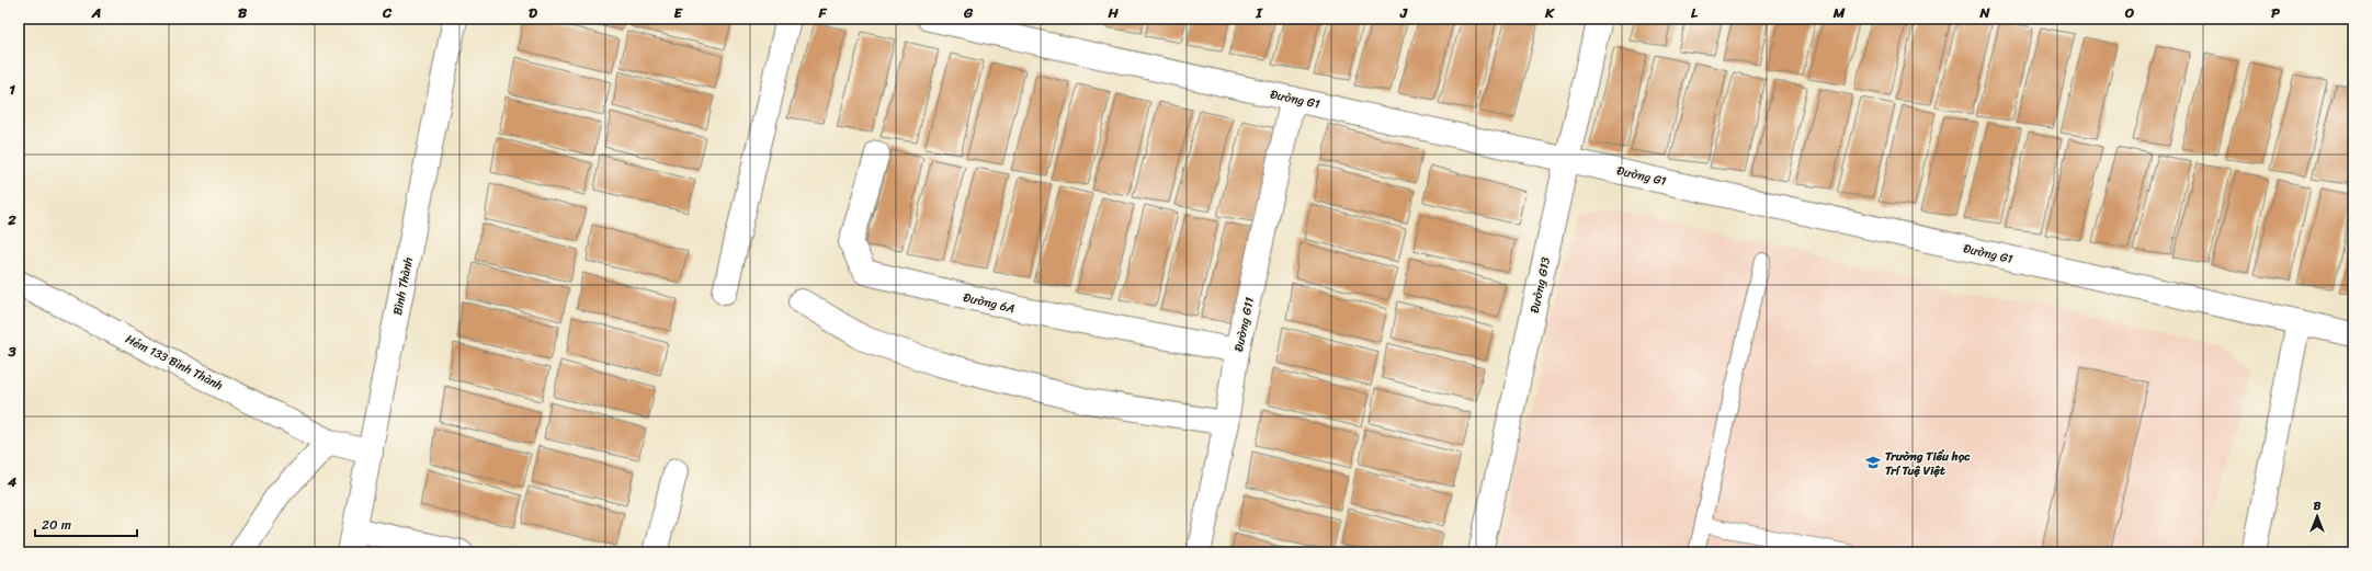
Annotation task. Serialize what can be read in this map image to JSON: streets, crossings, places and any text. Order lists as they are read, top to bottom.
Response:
{
  "streets": {
    "street": [
      "Đường G1",
      "Đường G13",
      "Bình Thành",
      "Đường 6A",
      "Đường G11",
      "Hẻm 133 Bình Thành"
    ]
  },
  "crossings": [
    ["Đường G1", "Đường G13"],
    ["Đường G1", "Đường G11"],
    ["Bình Thành", "Hẻm 133 Bình Thành"],
    ["Đường 6A", "Đường G11"]
  ],
  "places": {
    "school or university": ["Trường Tiểu học Trí Tuệ Việt"]
  },
  "scale_bar": "20 m",
  "north": "top",
  "grid": {
    "columns": [
      "A",
      "B",
      "C",
      "D",
      "E",
      "F",
      "G",
      "H",
      "I",
      "J",
      "K",
      "L",
      "M",
      "N",
      "O",
      "P"
    ],
    "rows": [
      "1",
      "2",
      "3",
      "4"
    ]
  }
}
